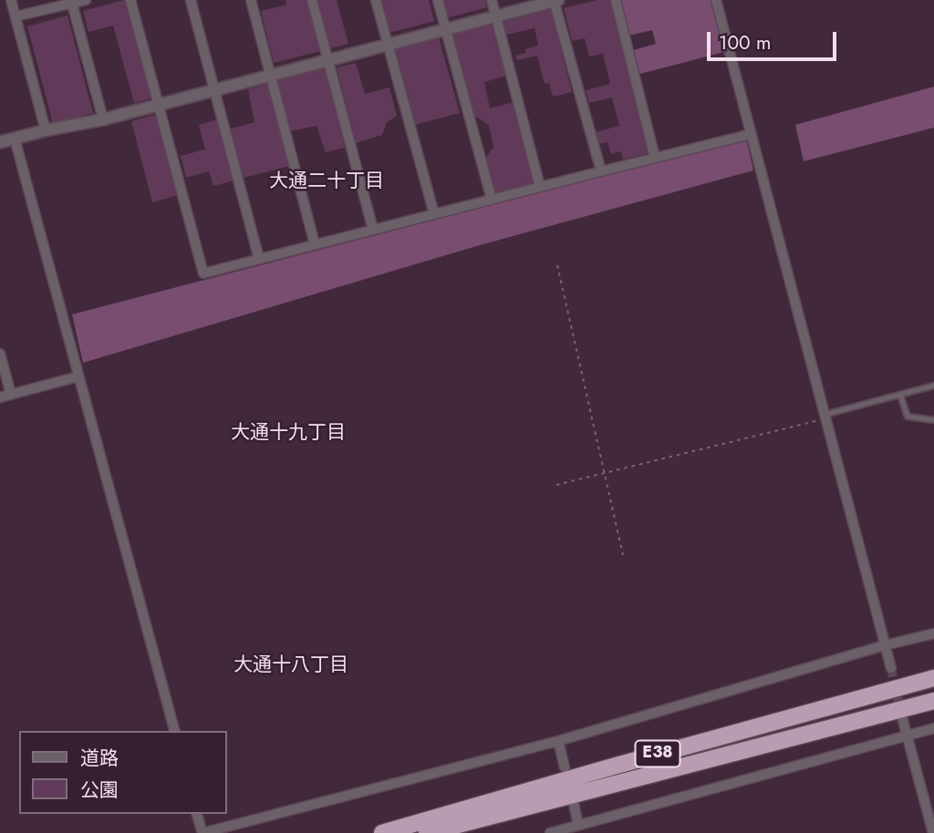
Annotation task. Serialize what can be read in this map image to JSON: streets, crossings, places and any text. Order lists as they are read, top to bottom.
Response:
{
  "streets": {
    "highway": ["E38"]
  },
  "districts": ["大通二十丁目", "大通十九丁目", "大通十八丁目"],
  "legend": ["道路", "公園"],
  "scale_bar": "100 m"
}
